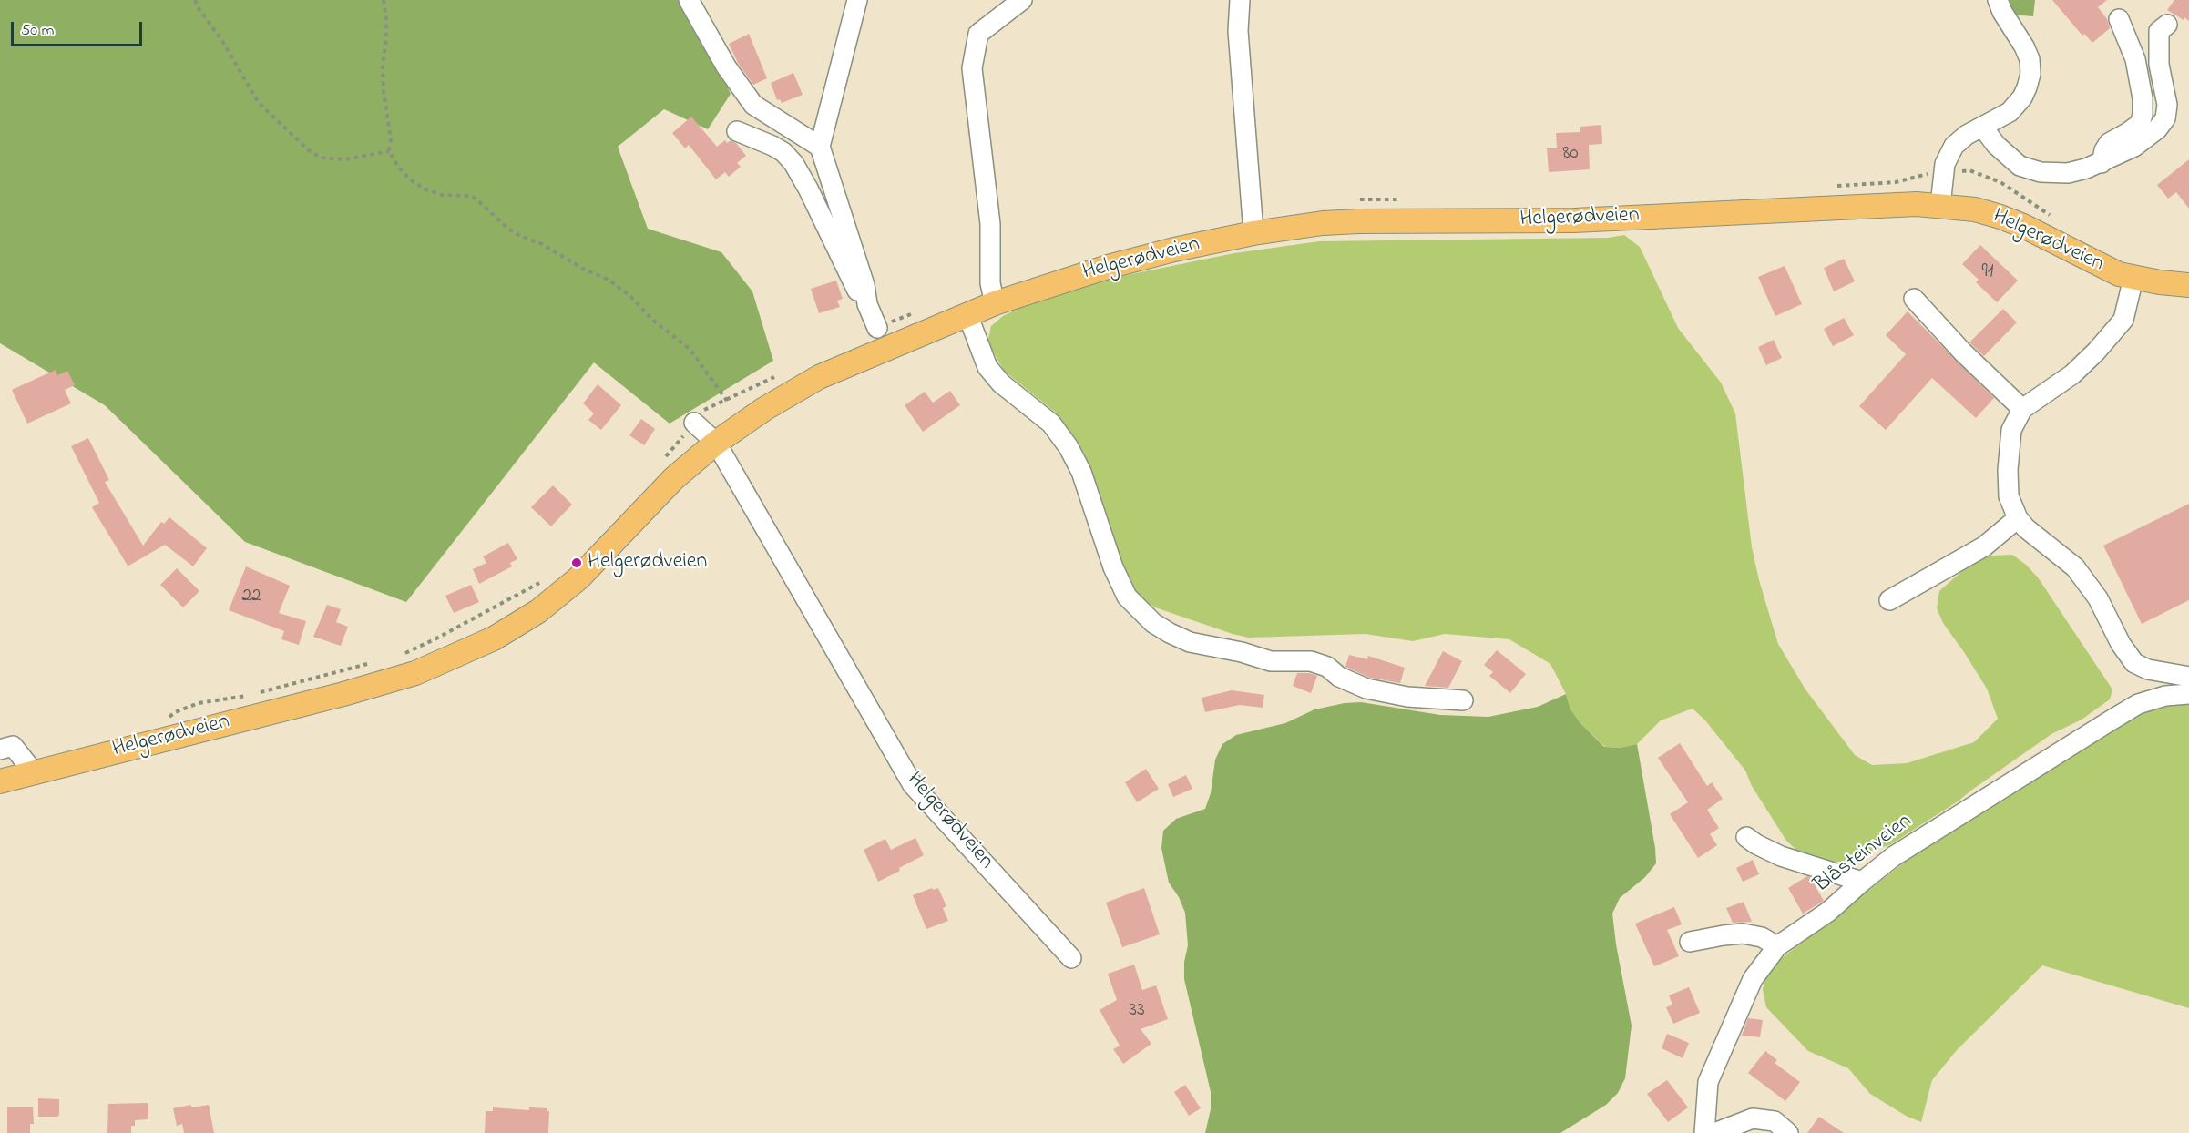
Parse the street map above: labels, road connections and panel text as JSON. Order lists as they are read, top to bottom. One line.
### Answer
{"streets":{"main road":["Helgerødveien"],"street":["Blåsteinveien"]},"places":["Helgerødveien"],"house_numbers":["80","91","22","33"],"scale_bar":"50 m"}
